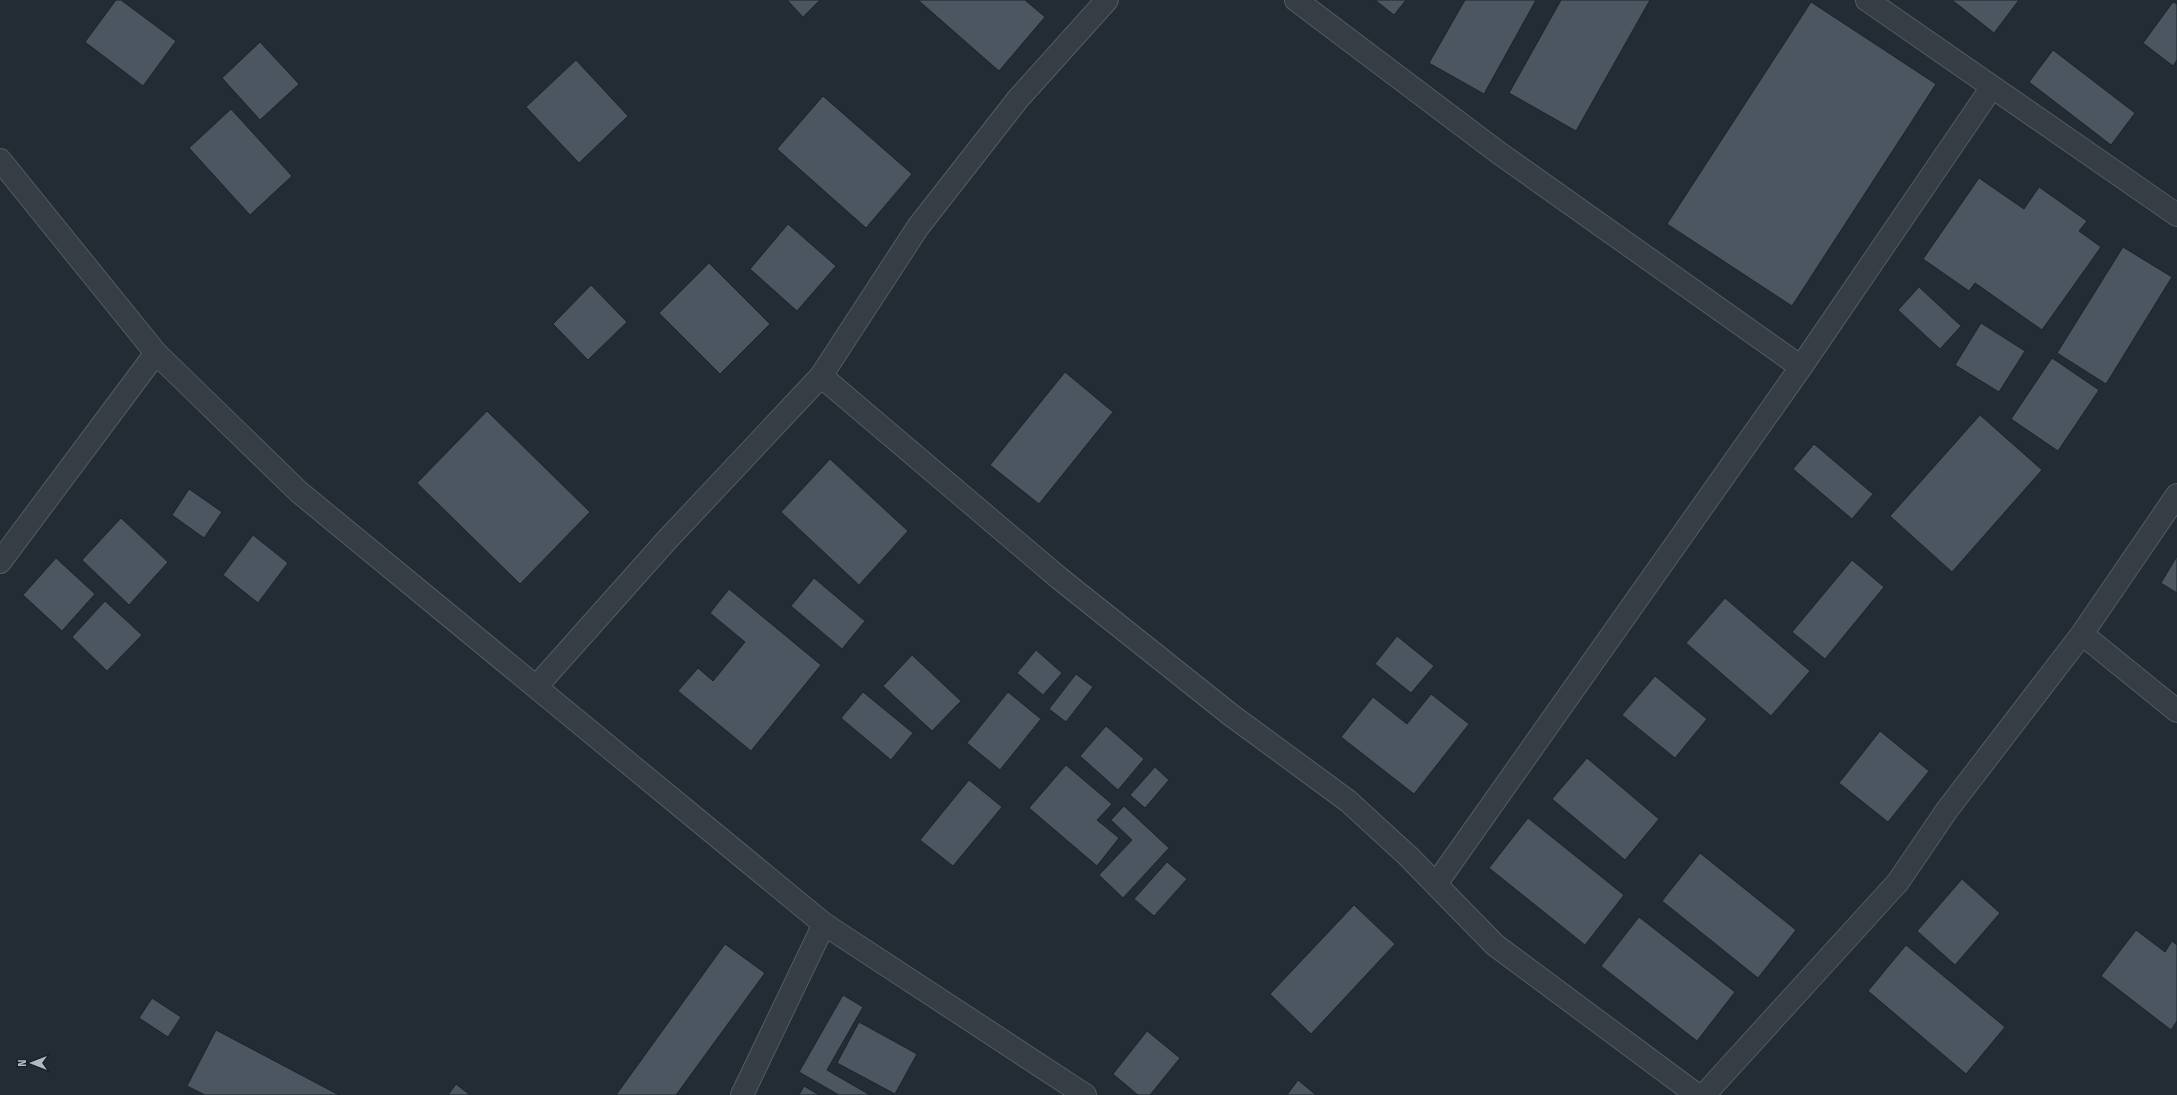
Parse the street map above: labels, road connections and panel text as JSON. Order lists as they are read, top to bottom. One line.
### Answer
{"north":"left"}
